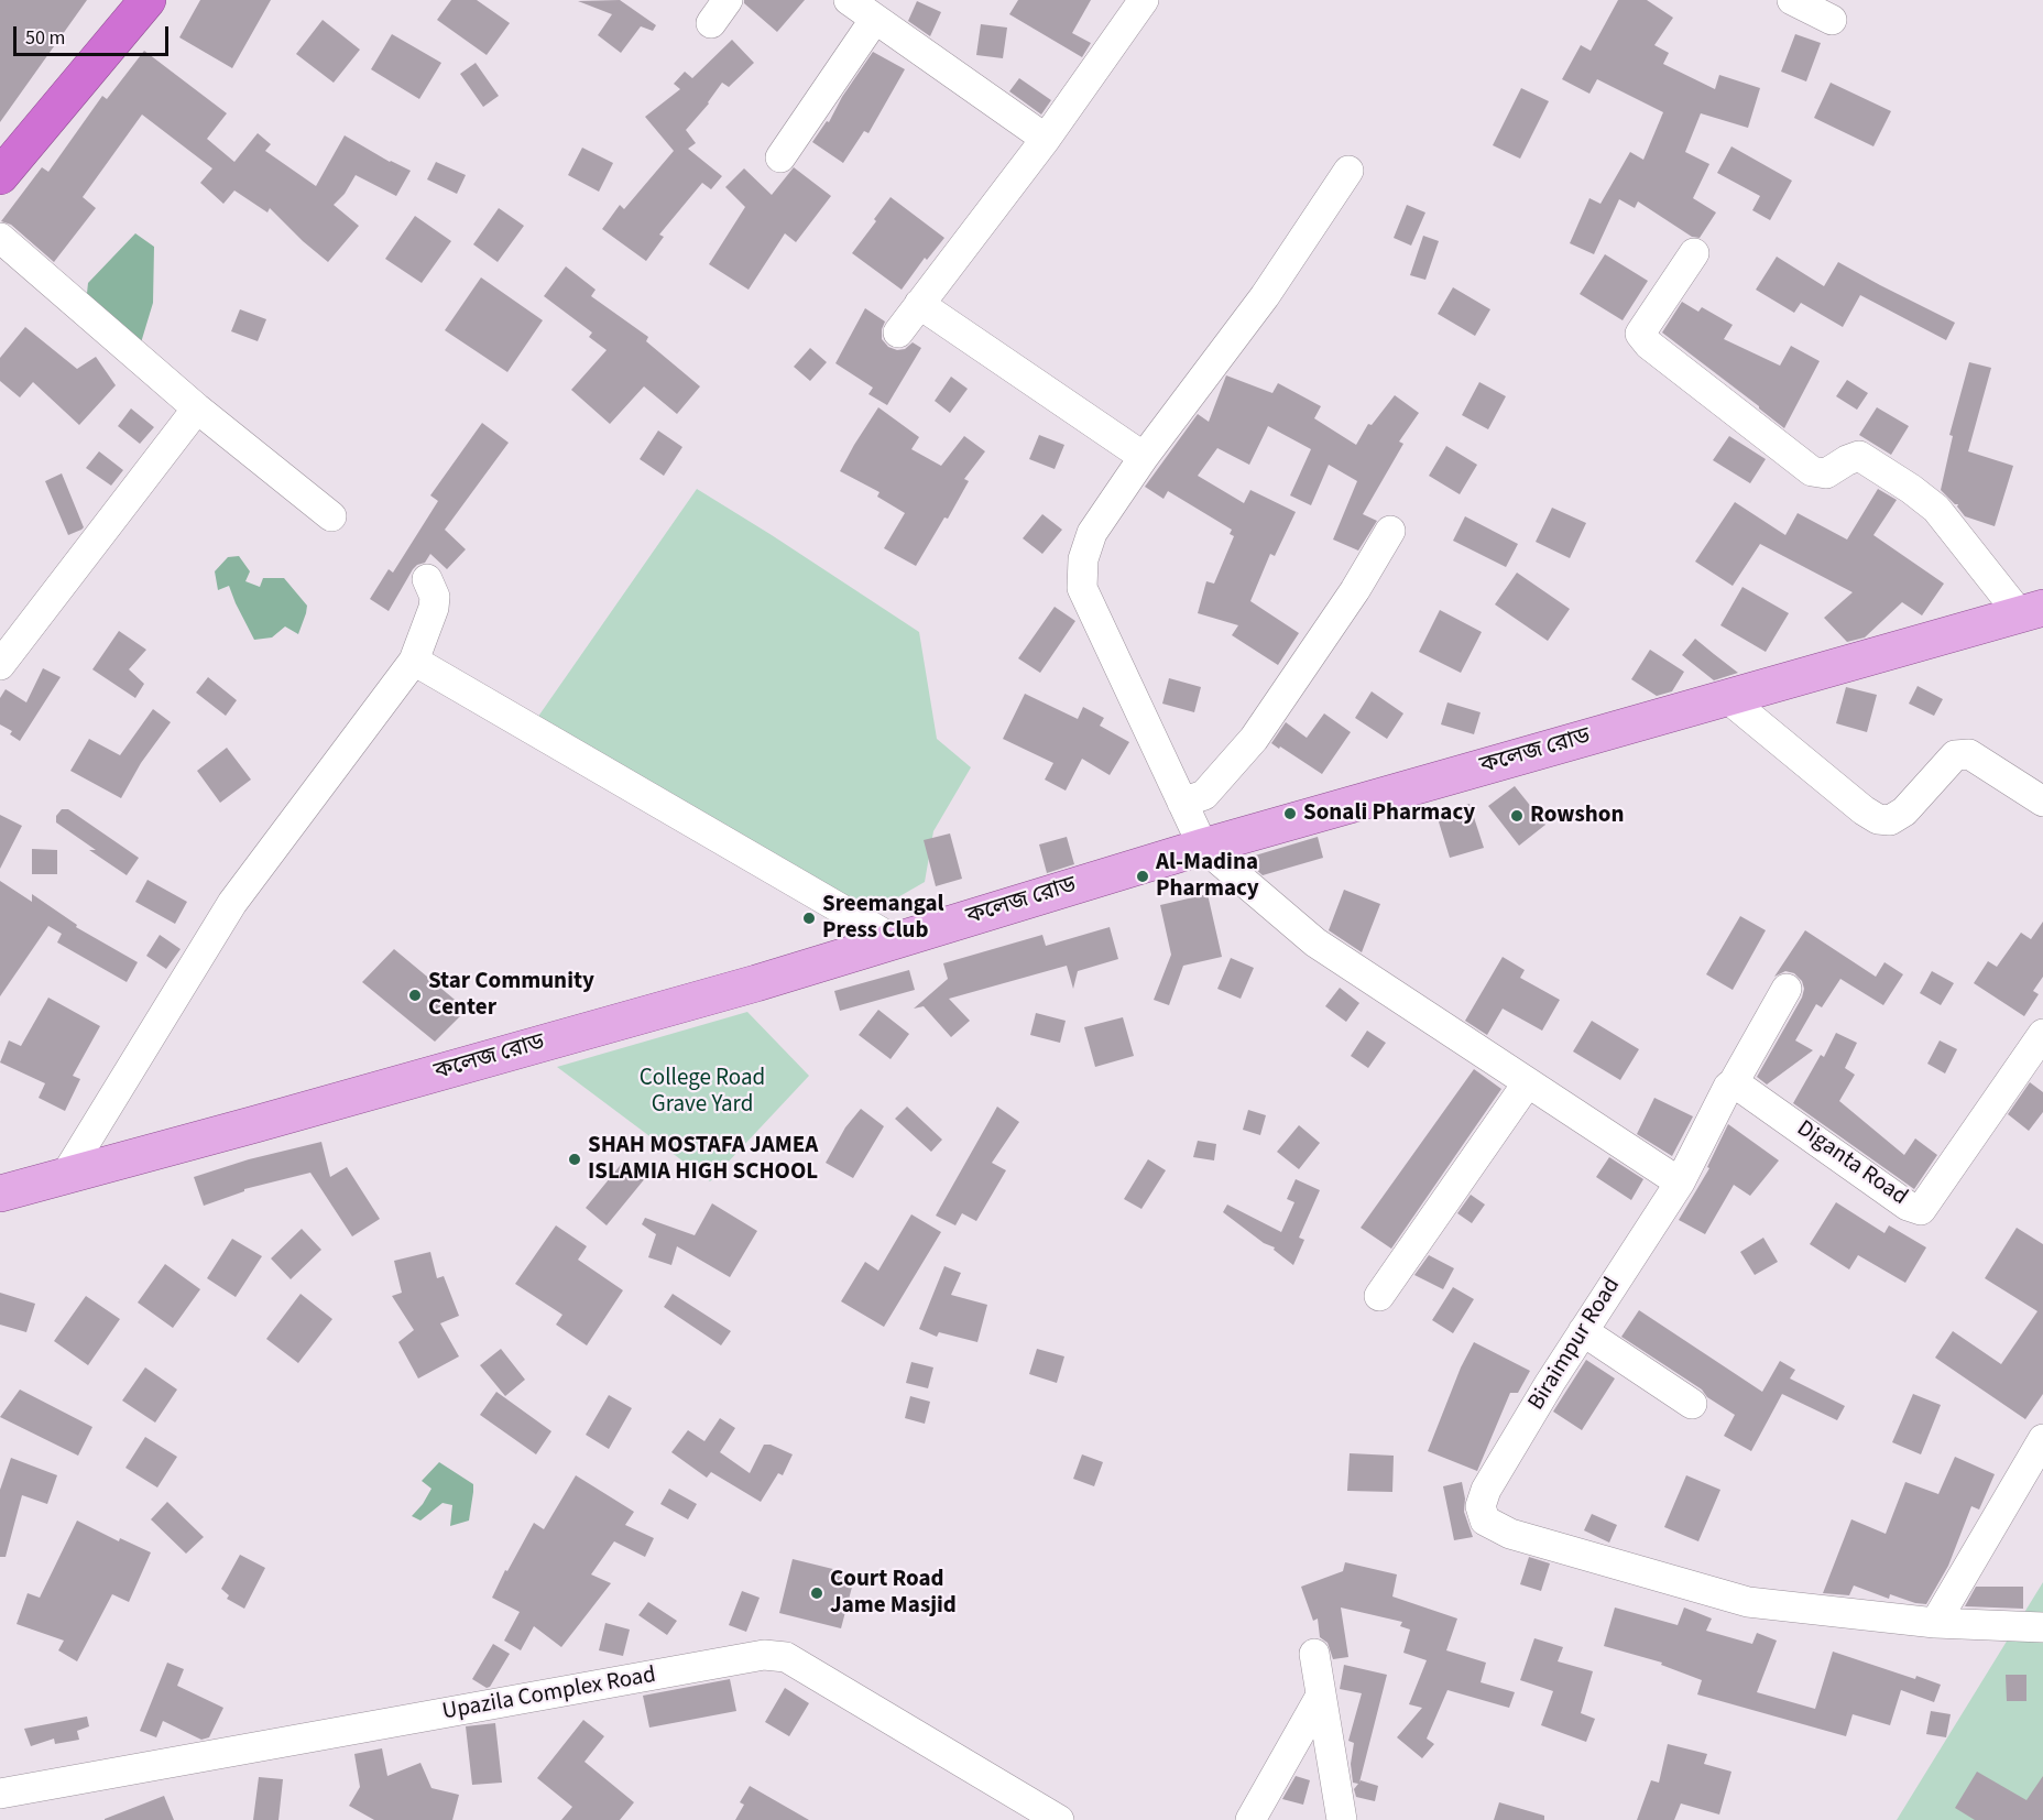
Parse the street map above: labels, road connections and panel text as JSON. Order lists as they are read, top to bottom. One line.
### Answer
{"streets":{"main road":["কলেজ রোড"],"street":["Diganta Road","Biraimpur Road","Upazila Complex Road"]},"parks":["College Road Grave Yard"],"places":["Sonali Pharmacy","Rowshon","Al-Madina Pharmacy","Sreemangal Press Club","Star Community Center","SHAH MOSTAFA JAMEA ISLAMIA HIGH SCHOOL","Court Road Jame Masjid"],"scale_bar":"50 m"}
